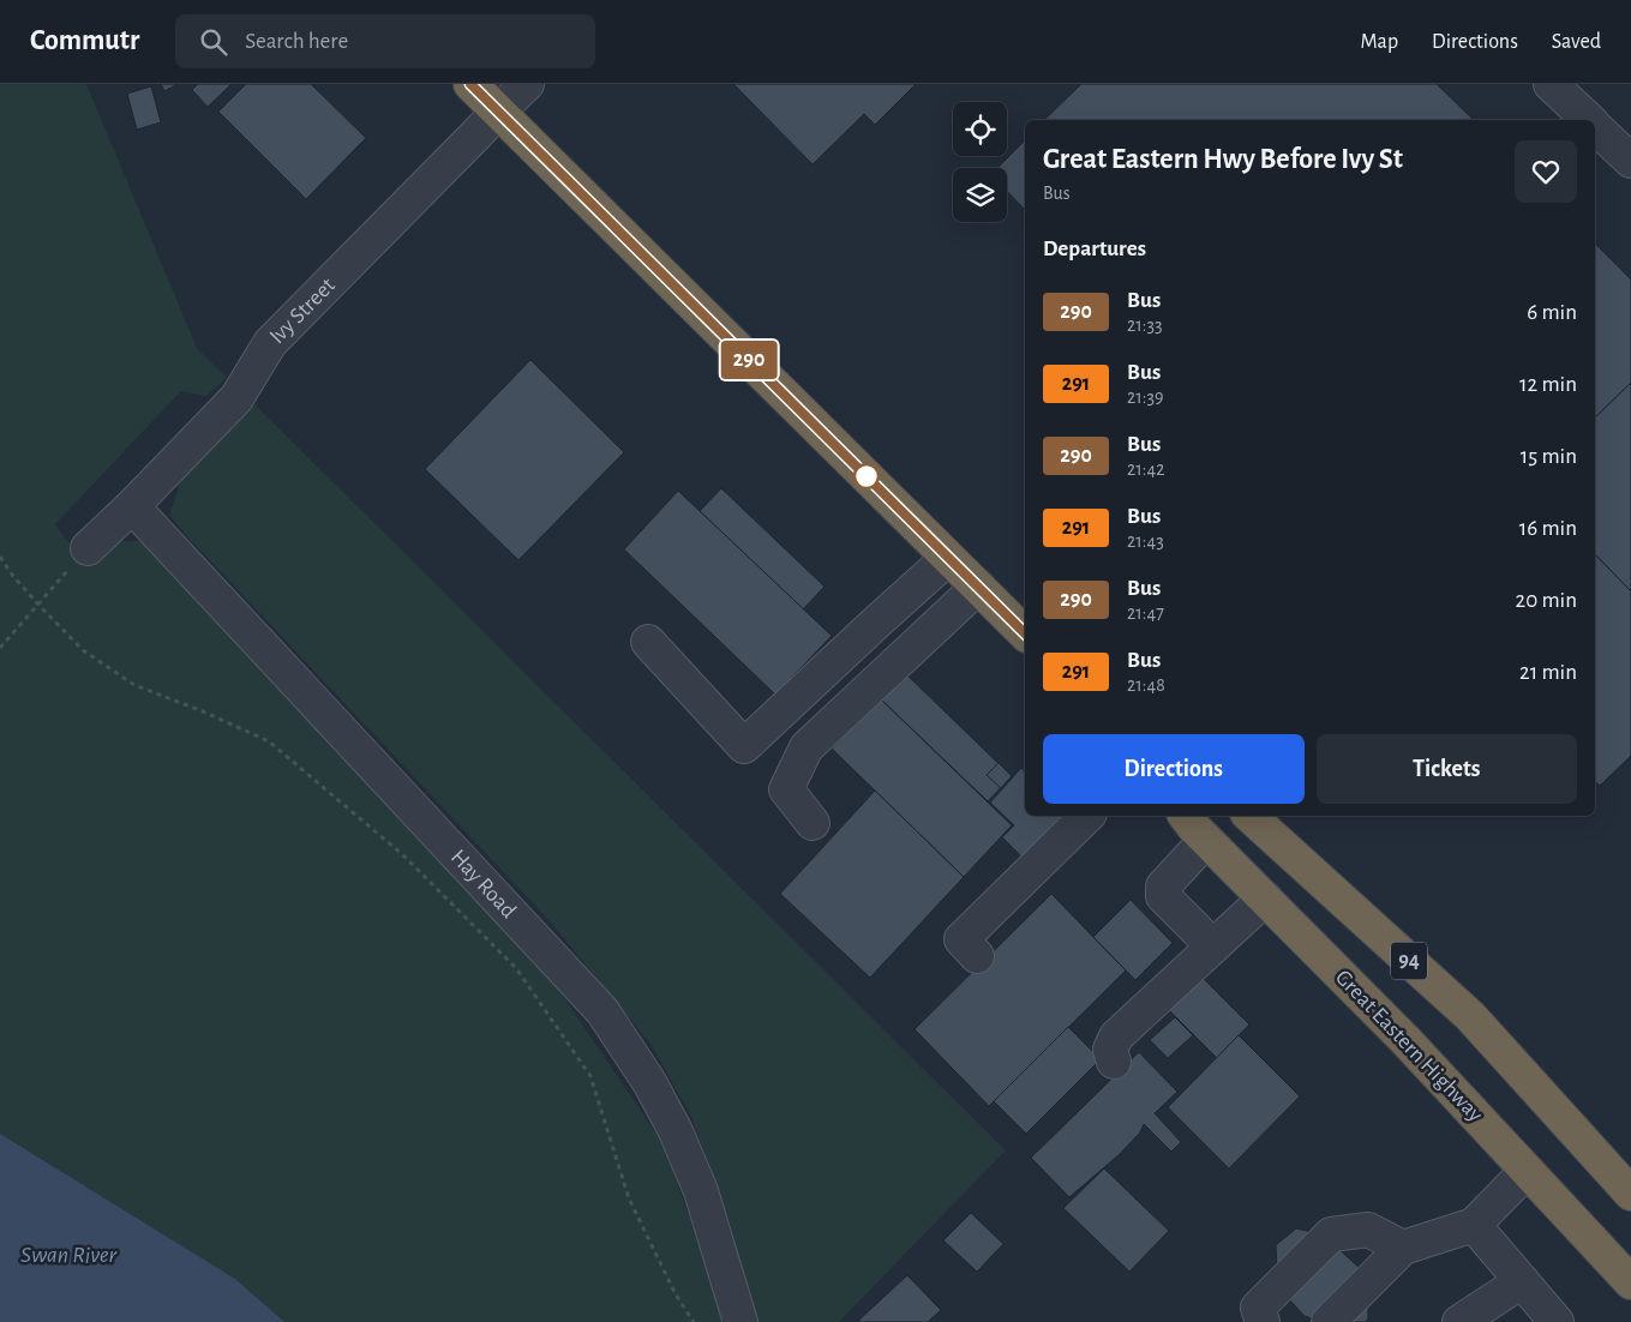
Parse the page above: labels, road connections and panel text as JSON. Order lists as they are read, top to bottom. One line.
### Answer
{"streets":{"highway":["94","Great Eastern Highway"],"street":["Ivy Street","Hay Road"]},"crossings":[["Ivy Street","Hay Road"]],"water":["Swan River"],"lines":["bus line 290"],"page":{"header":"Commutr","search":"Search here","nav":["Map","Directions","Saved"],"on_map":"290","heading":[["Great Eastern Hwy Before Ivy St","Bus"],"Departures"],"list":[{"mark":"290","name":"Bus","note":"21:33","value":"6 min"},{"mark":"291","name":"Bus","note":"21:39","value":"12 min"},{"mark":"290","name":"Bus","note":"21:42","value":"15 min"},{"mark":"291","name":"Bus","note":"21:43","value":"16 min"},{"mark":"290","name":"Bus","note":"21:47","value":"20 min"},{"mark":"291","name":"Bus","note":"21:48","value":"21 min"}],"buttons":["Directions","Tickets"]}}
